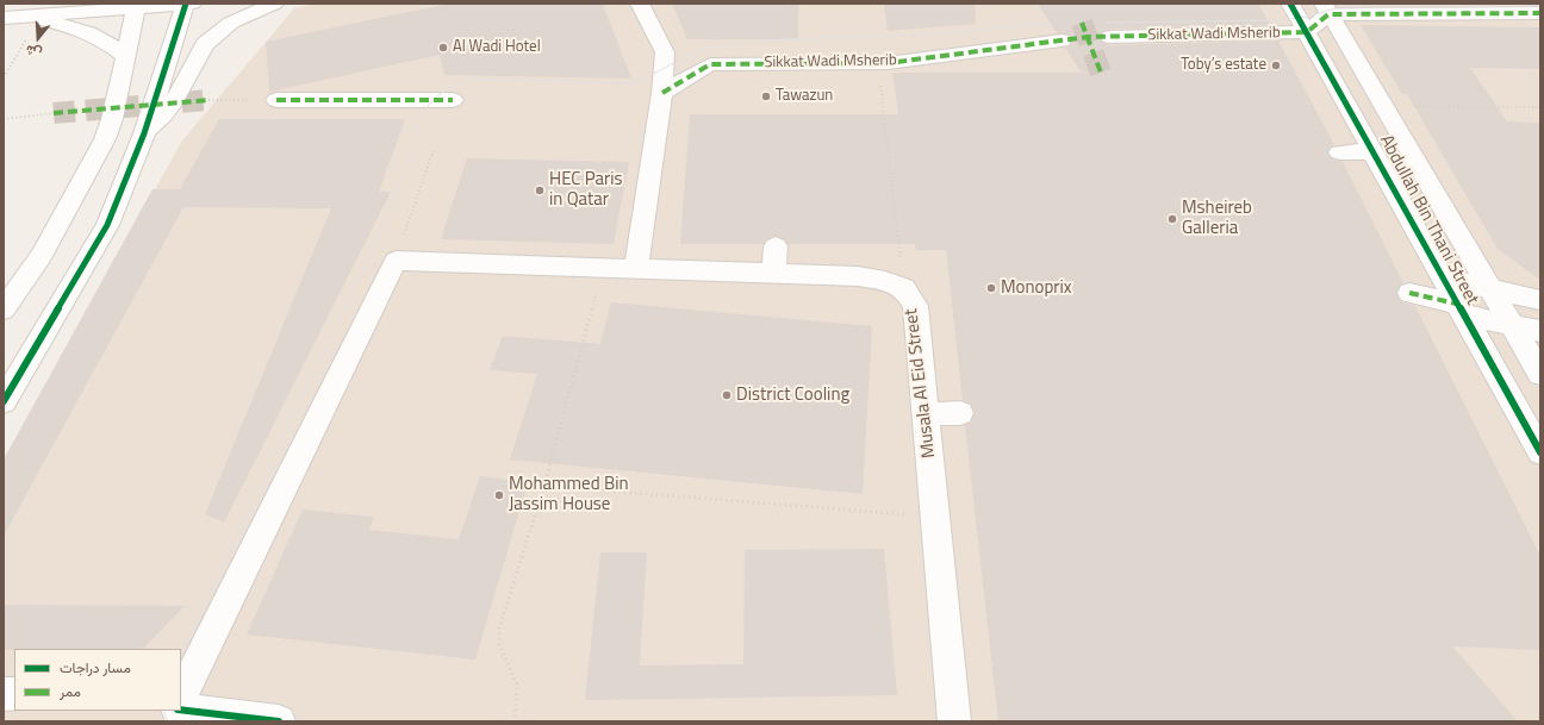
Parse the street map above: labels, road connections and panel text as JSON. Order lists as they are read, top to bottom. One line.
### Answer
{"streets":{"street":["Sikkat Wadi Msherib","Abdullah Bin Thani Street","Musala Al Eid Street"]},"crossings":[["Sikkat Wadi Msherib","Abdullah Bin Thani Street"]],"places":["Al Wadi Hotel","Toby’s estate","Tawazun","HEC Paris in Qatar","Msheireb Galleria","Monoprix","District Cooling","Mohammed Bin Jassim House"],"legend":["مسار دراجات","ممر"],"north":"bottom"}
